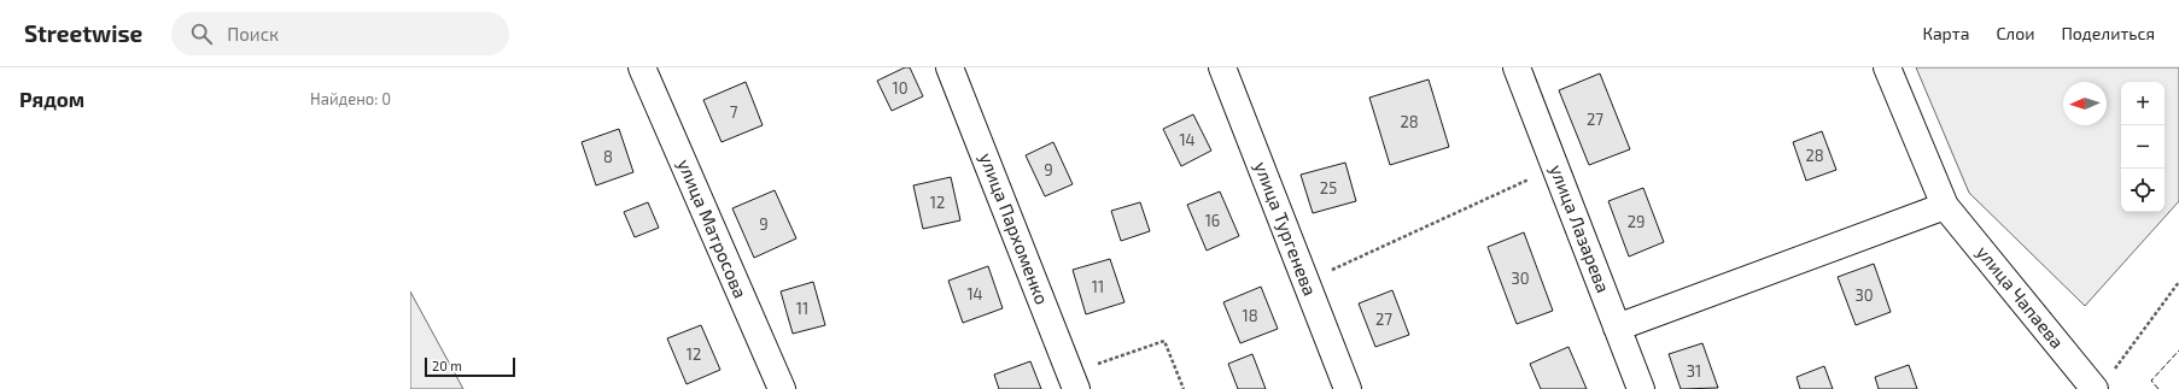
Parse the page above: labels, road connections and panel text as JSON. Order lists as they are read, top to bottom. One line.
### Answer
{"streets":{"street":["улица Матросова","улица Пархоменко","улица Тургенева","улица Лазарева","улица Чапаева"]},"house_numbers":["10","7","27","28","14","28","8","9","25","12","16","29","9","30","11","14","30","11","18","27","12","31"],"scale_bar":"20 m","north":"left","page":{"header":"Streetwise","search":"Поиск","nav":["Карта","Слои","Поделиться"],"heading":["Рядом","Найдено: 0"],"map_buttons":["+","−"],"scale":"20 m"}}
